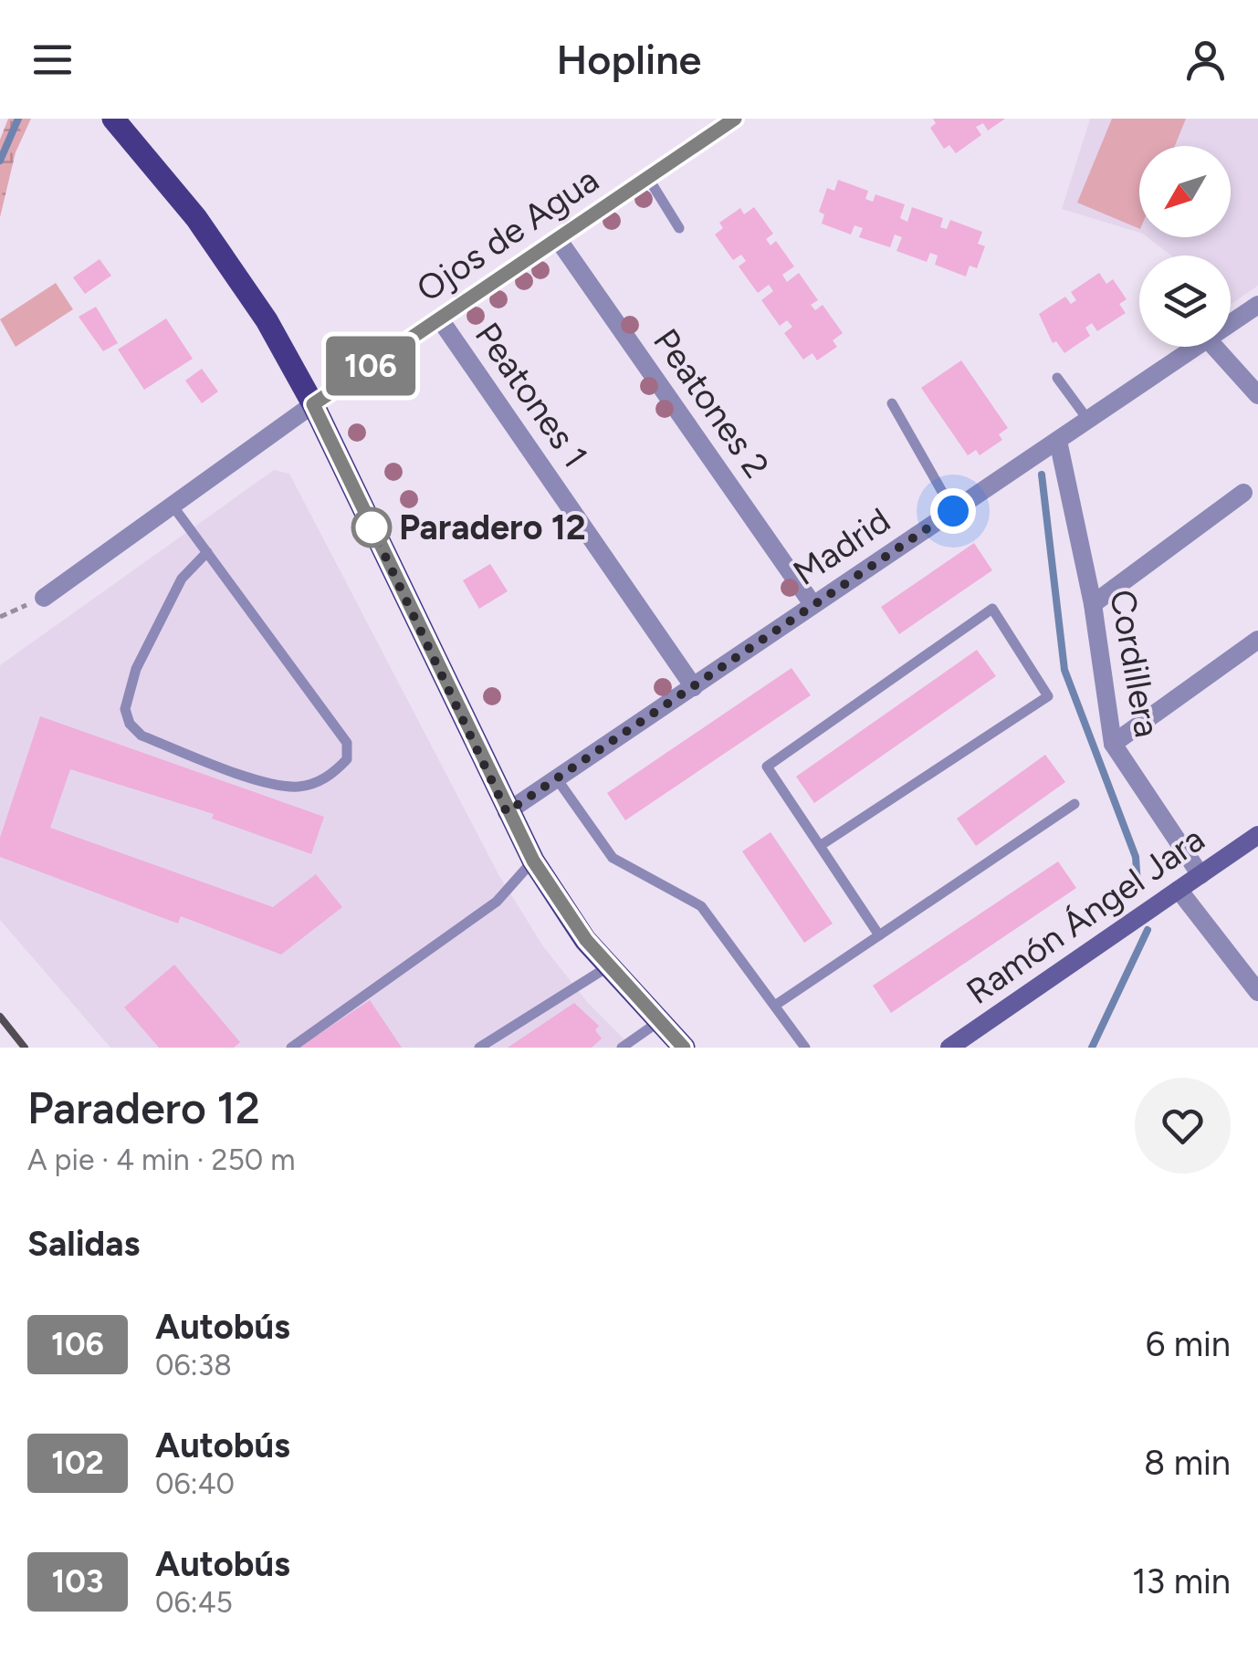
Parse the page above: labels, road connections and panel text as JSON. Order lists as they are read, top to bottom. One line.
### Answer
{"streets":{"main road":["Ramón Ángel Jara"],"street":["Ojos de Agua","Peatones 1","Peatones 2","Madrid","Cordillera"]},"crossings":[["Ojos de Agua","Peatones 1"],["Ojos de Agua","Peatones 2"],["Peatones 1","Madrid"],["Peatones 2","Madrid"],["Madrid","Cordillera"],["Cordillera","Ramón Ángel Jara"]],"places":["Paradero 12"],"lines":["bus line 106"],"north":"bottom left","page":{"header":"Hopline","on_map":"106","heading":[["Paradero 12","A pie · 4 min · 250 m"],"Salidas"],"list":[{"mark":"106","name":"Autobús","note":"06:38","value":"6 min"},{"mark":"102","name":"Autobús","note":"06:40","value":"8 min"},{"mark":"103","name":"Autobús","note":"06:45","value":"13 min"}]}}
